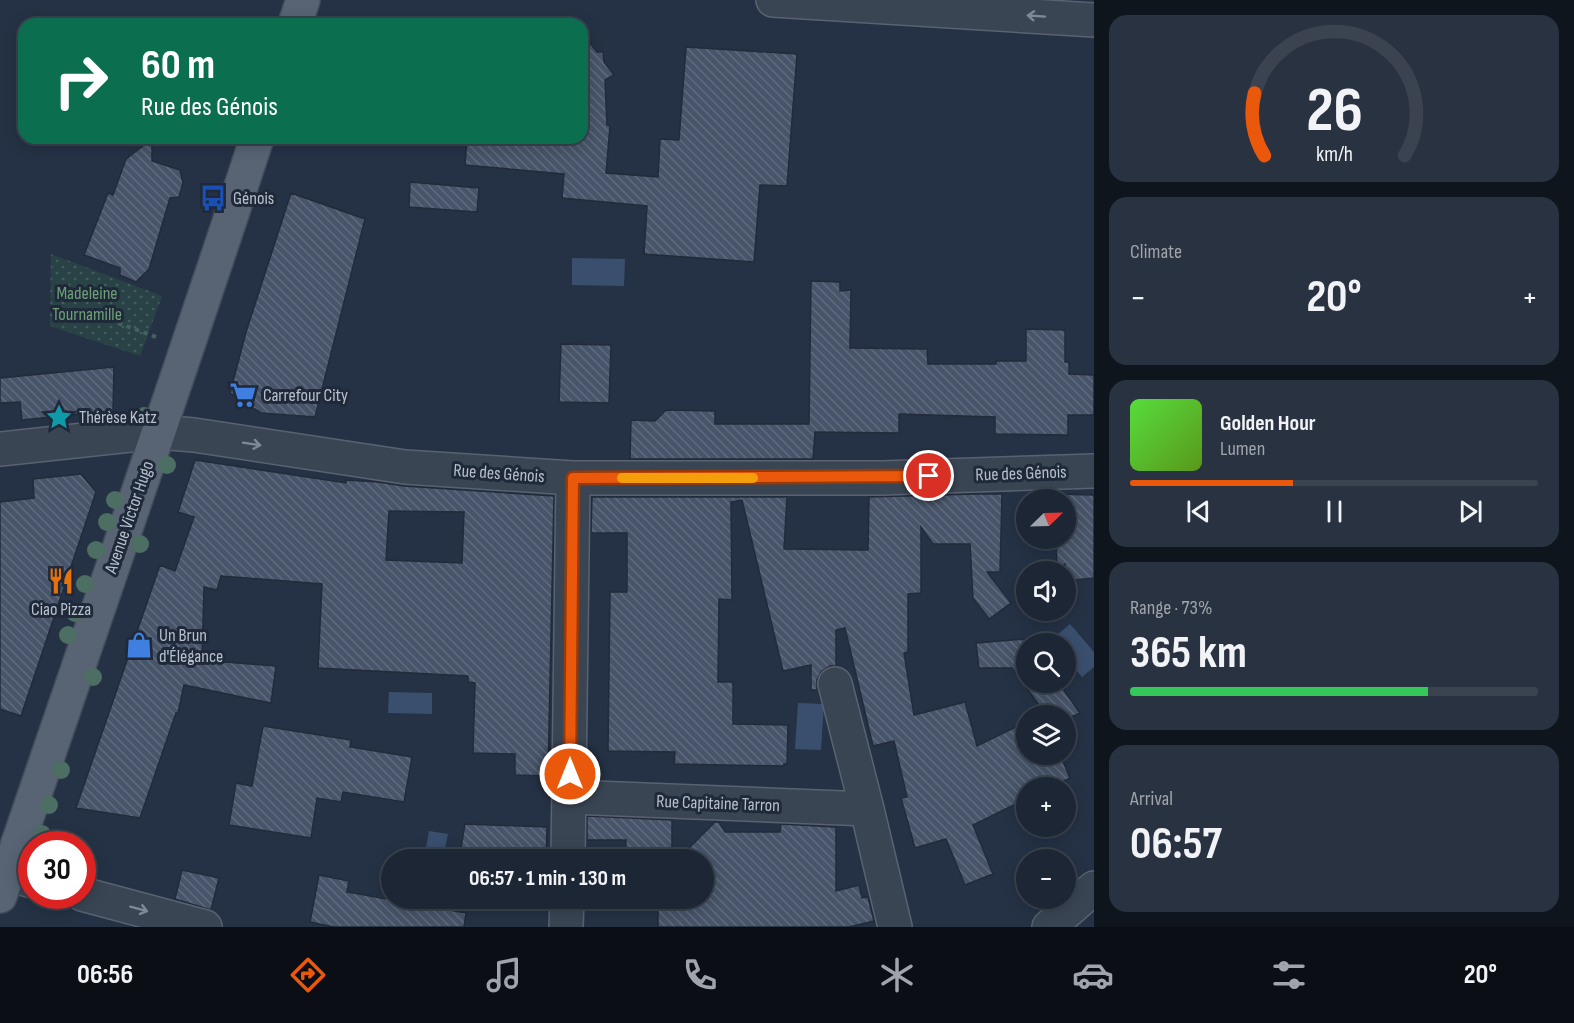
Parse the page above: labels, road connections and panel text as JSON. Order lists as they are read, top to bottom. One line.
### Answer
{"streets":{"main road":["Avenue Victor Hugo"],"street":["Rue des Génois","Rue Capitaine Tarron"]},"crossings":[["Rue des Génois","Avenue Victor Hugo"]],"one_way":["Rue des Génois"],"parks":["Madeleine Tournamille"],"places":{"bus stop":["Génois"],"supermarket":["Carrefour City"],"place":["Thérèse Katz"],"restaurant":["Ciao Pizza"],"shop":["Un Brun d'Élégance"]},"north":"top right","page":{"turn":["60 m","Rue des Génois"],"tile":["Climate",["Range · 73%","365 km"],["Arrival","06:57"]],"heat":["−","20°","+"],"song":["Golden Hour","Lumen"],"map_buttons":["+","−"],"limit":"30","trip":"06:57 · 1 min · 130 m","tabs":["06:56","20°"],"gauge":["26","km/h"]}}
